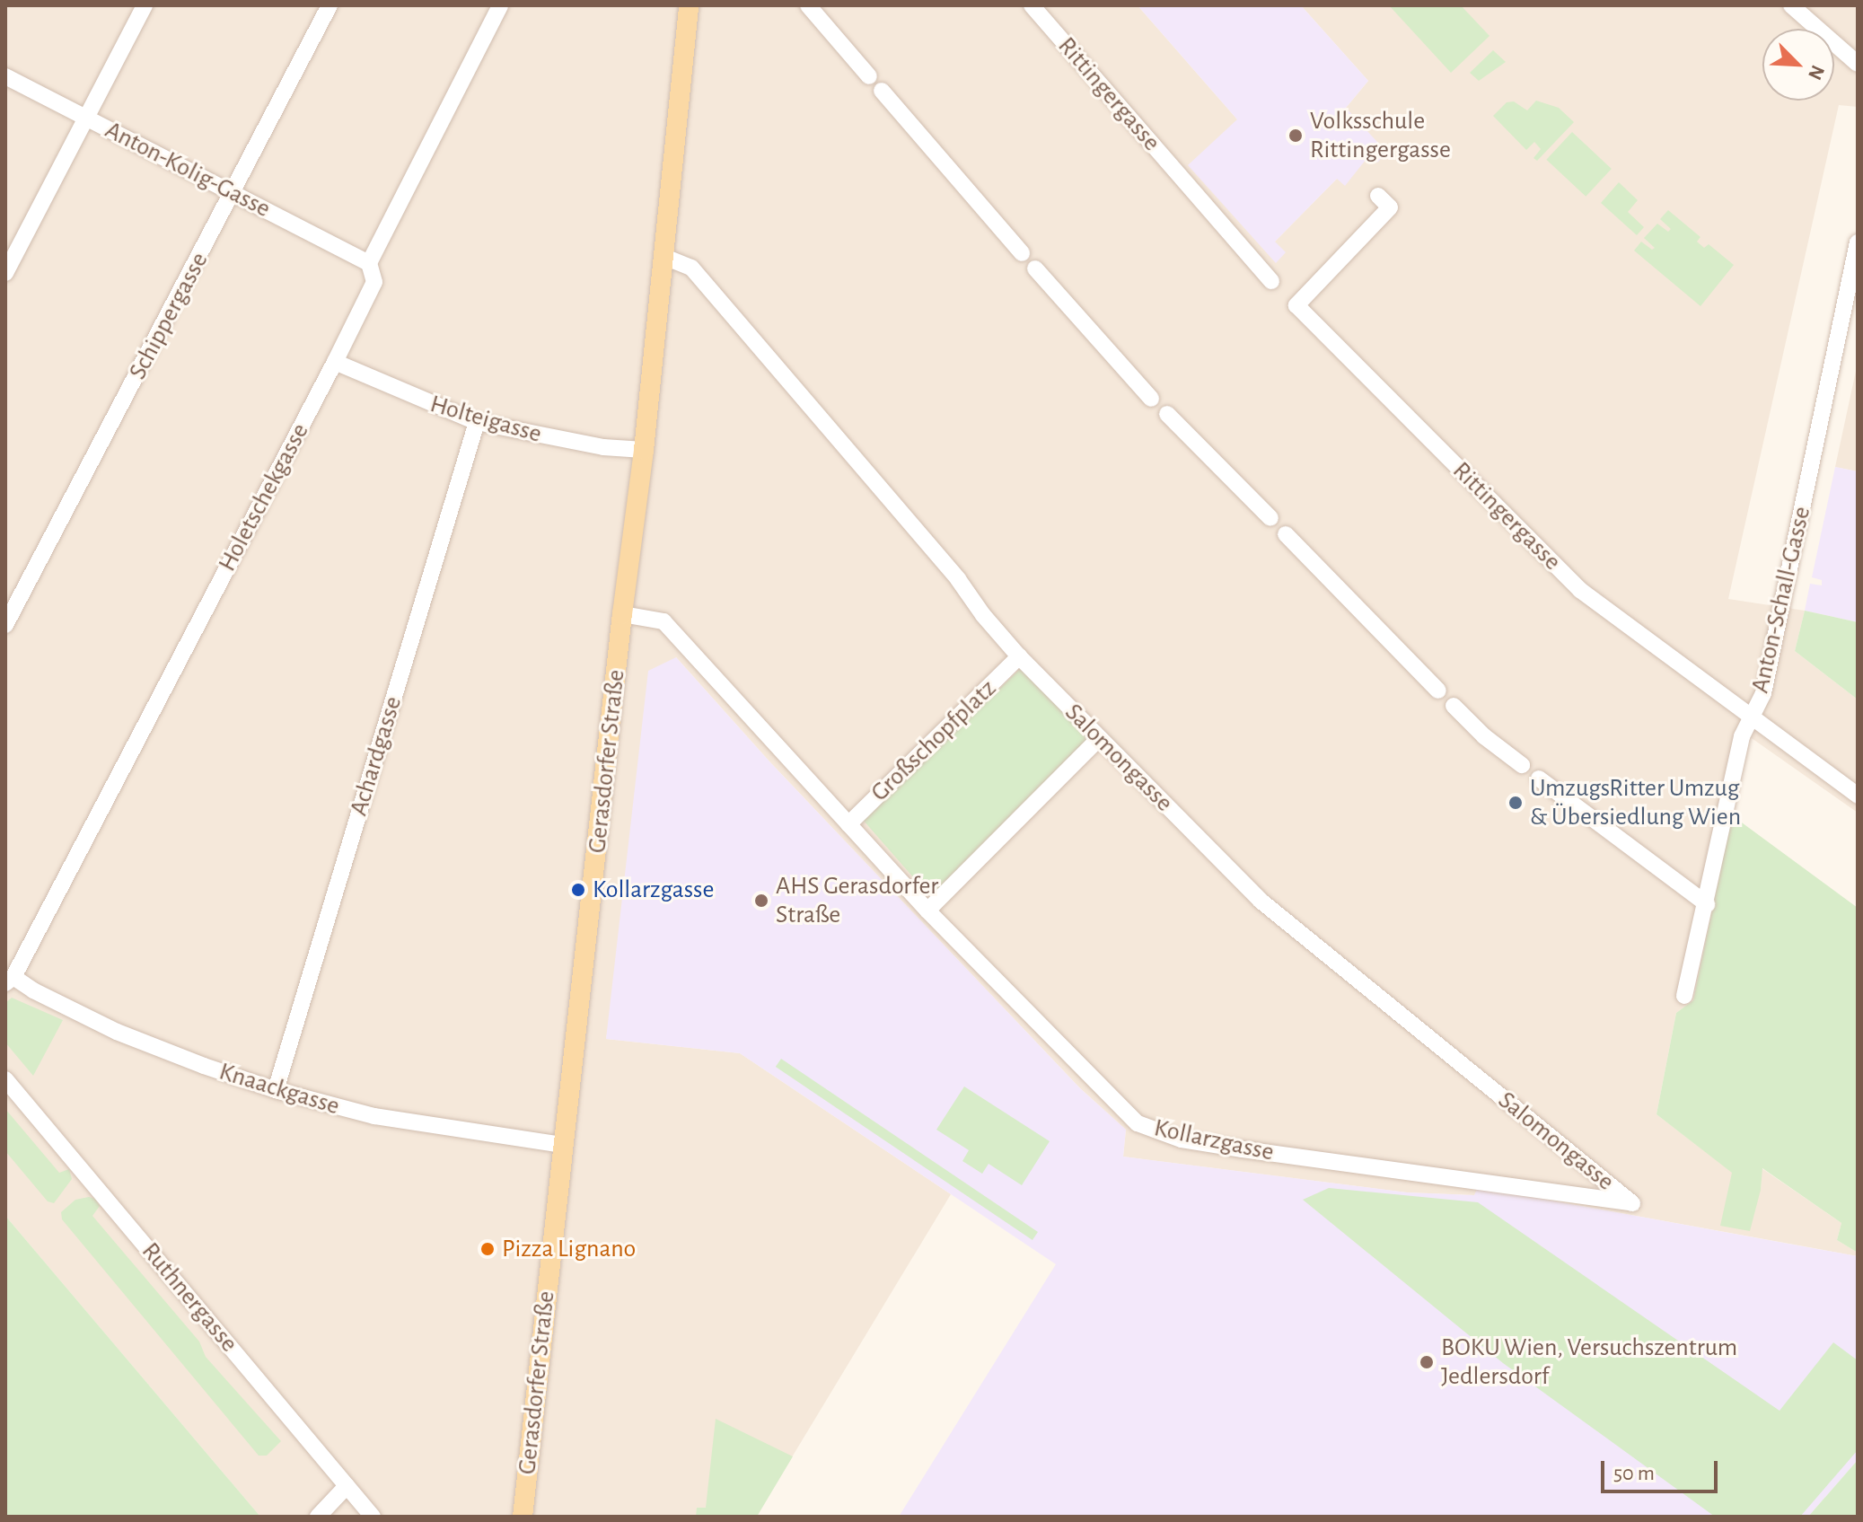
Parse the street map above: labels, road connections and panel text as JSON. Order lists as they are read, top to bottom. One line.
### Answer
{"streets":{"main road":["Gerasdorfer Straße"],"street":["Rittingergasse","Anton-Kolig-Gasse","Schippergasse","Holteigasse","Holetschekgasse","Anton-Schall-Gasse","Großschopfplatz","Achardgasse","Salomongasse","Knaackgasse","Kollarzgasse","Ruthnergasse"]},"crossings":[["Rittingergasse","Anton-Schall-Gasse"],["Anton-Kolig-Gasse","Schippergasse"],["Anton-Kolig-Gasse","Holetschekgasse"],["Holteigasse","Holetschekgasse"],["Holteigasse","Achardgasse"],["Holteigasse","Gerasdorfer Straße"],["Holetschekgasse","Knaackgasse"],["Großschopfplatz","Salomongasse"],["Großschopfplatz","Kollarzgasse"],["Achardgasse","Knaackgasse"],["Salomongasse","Gerasdorfer Straße"],["Salomongasse","Kollarzgasse"],["Gerasdorfer Straße","Knaackgasse"],["Gerasdorfer Straße","Kollarzgasse"]],"places":["Volksschule Rittingergasse","UmzugsRitter Umzug & Übersiedlung Wien","Kollarzgasse","AHS Gerasdorfer Straße","Pizza Lignano","BOKU Wien, Versuchszentrum Jedlersdorf"],"scale_bar":"50 m","north":"bottom right"}
